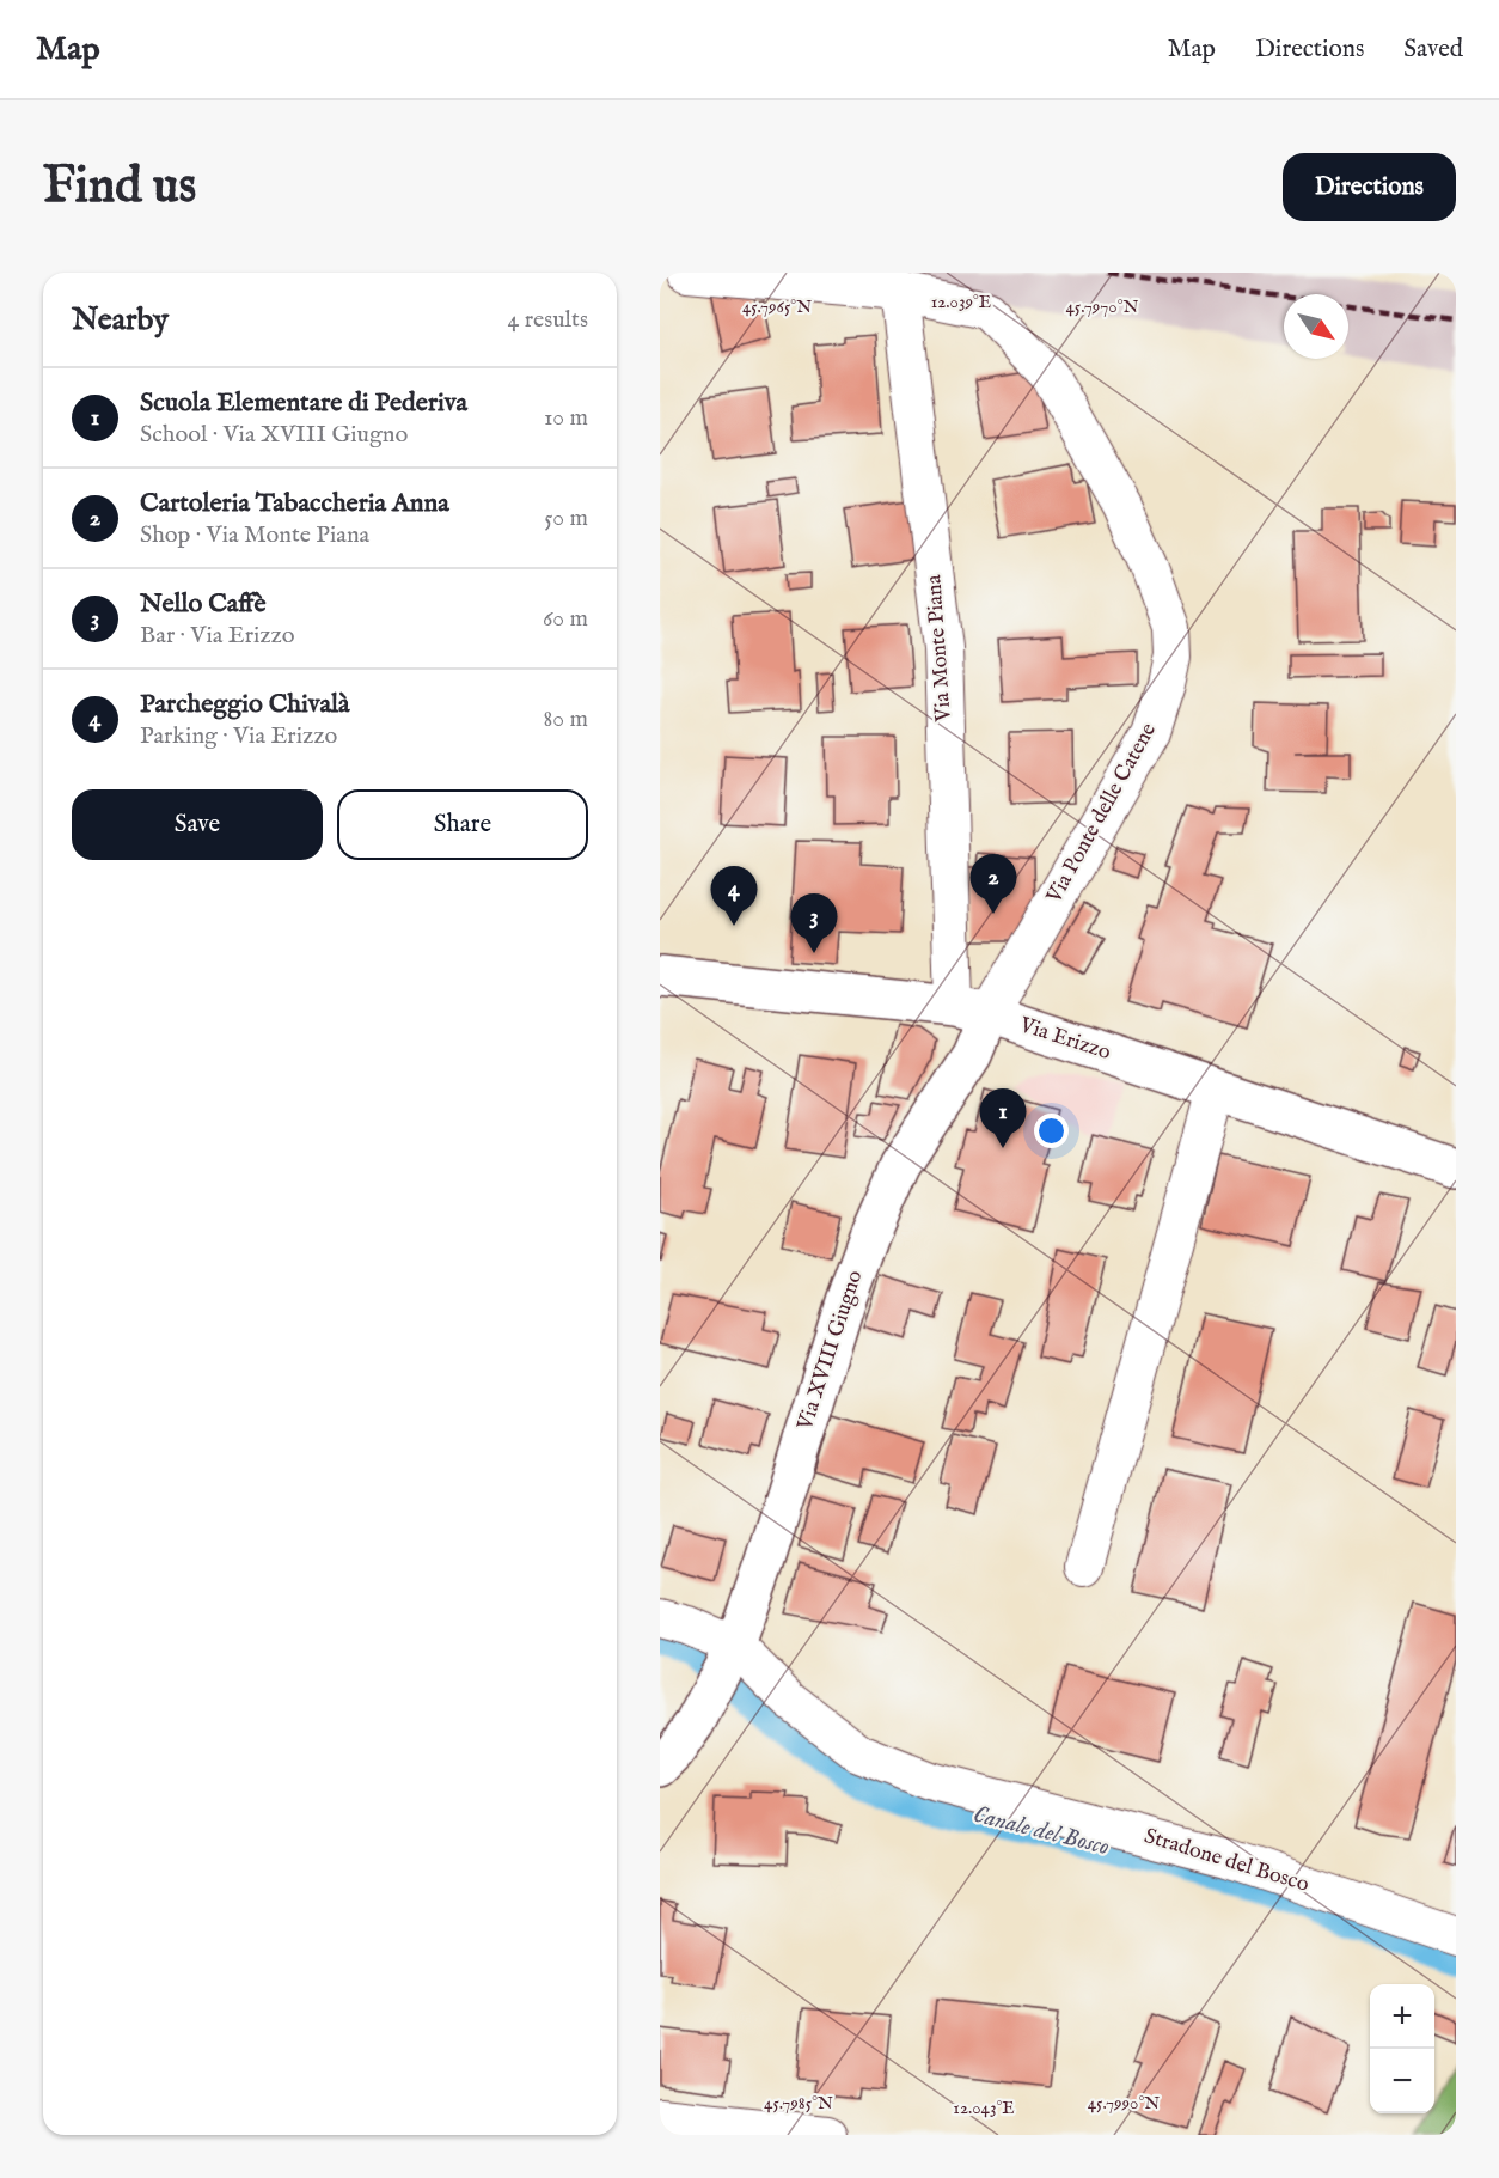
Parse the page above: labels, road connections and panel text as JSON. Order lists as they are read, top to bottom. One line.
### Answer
{"streets":{"main road":["Via Erizzo","Via XVIII Giugno"],"street":["Via Monte Piana","Via Ponte delle Catene","Stradone del Bosco"]},"crossings":[["Via Monte Piana","Via Ponte delle Catene"],["Via Monte Piana","Via Erizzo"],["Via Monte Piana","Via XVIII Giugno"],["Via Ponte delle Catene","Via Erizzo"],["Via Ponte delle Catene","Via XVIII Giugno"],["Via Erizzo","Via XVIII Giugno"],["Via XVIII Giugno","Stradone del Bosco"]],"water":["Canale del Bosco"],"north":"bottom right","page":{"header":"Map","nav":["Map","Directions","Saved"],"buttons":["Directions",["Save","Share"]],"title":"Find us","heading":["Nearby","4 results"],"list":[{"mark":"1","name":"Scuola Elementare di Pederiva","note":"School · Via XVIII Giugno","value":"10 m"},{"mark":"2","name":"Cartoleria Tabaccheria Anna","note":"Shop · Via Monte Piana","value":"50 m"},{"mark":"3","name":"Nello Caffè","note":"Bar · Via Erizzo","value":"60 m"},{"mark":"4","name":"Parcheggio Chivalà","note":"Parking · Via Erizzo","value":"80 m"}],"pins":["2","4","3","1"],"map_buttons":["+","−"]},"coordinates":["12.039°E","45.7965°N","45.7970°N","45.7985°N","45.7990°N","12.043°E"]}
